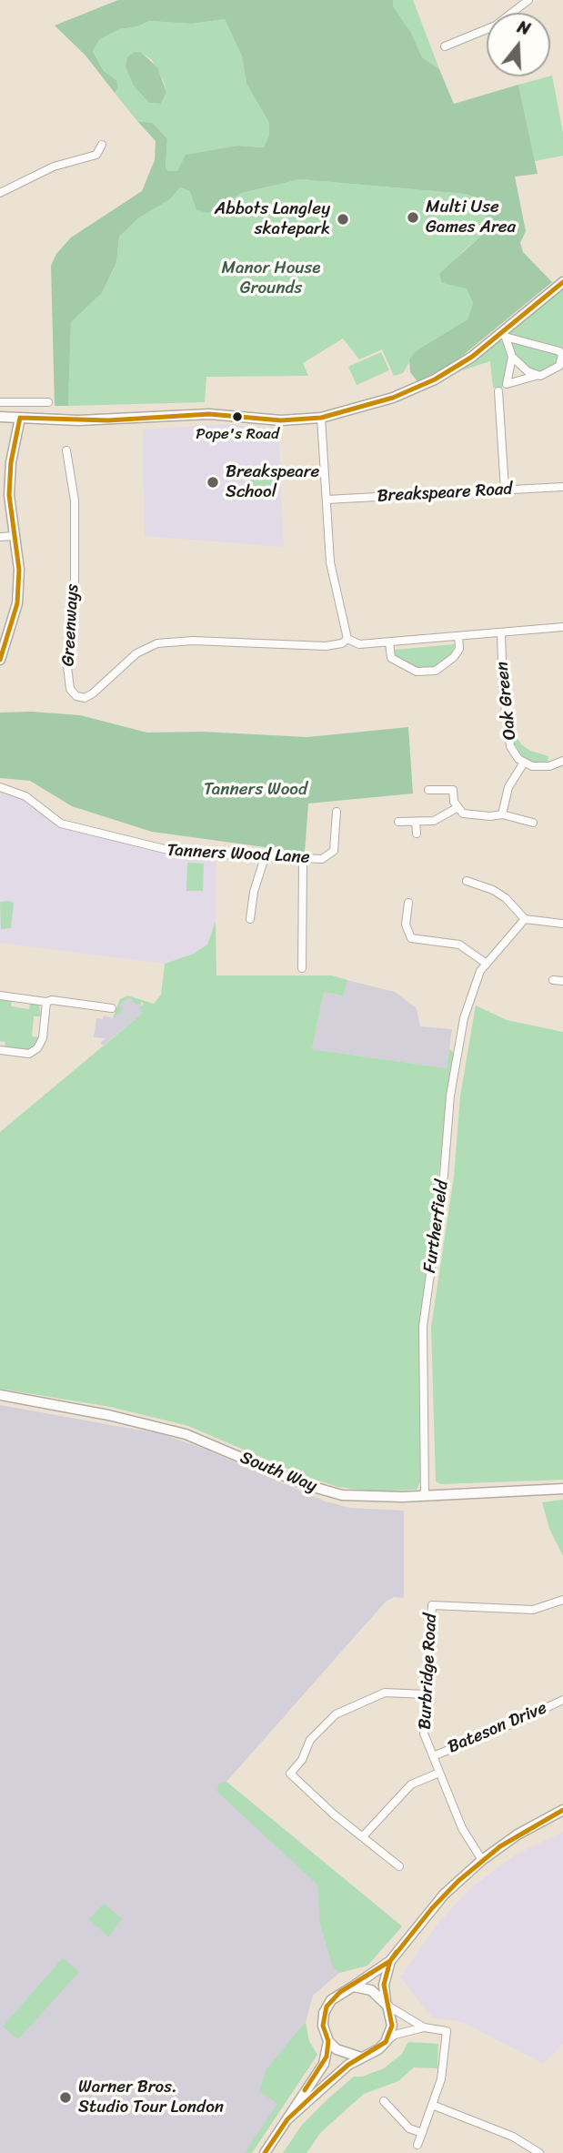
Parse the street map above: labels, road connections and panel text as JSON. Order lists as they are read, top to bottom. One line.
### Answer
{"streets":{"street":["Breakspeare Road","Greenways","Oak Green","Tanners Wood Lane","Furtherfield","South Way","Burbridge Road","Bateson Drive"]},"crossings":[["Furtherfield","South Way"],["Burbridge Road","Bateson Drive"]],"parks":["Manor House Grounds","Tanners Wood"],"places":["Multi Use Games Area","Abbots Langley skatepark","Pope's Road","Breakspeare School","Warner Bros. Studio Tour London"],"north":"top"}
